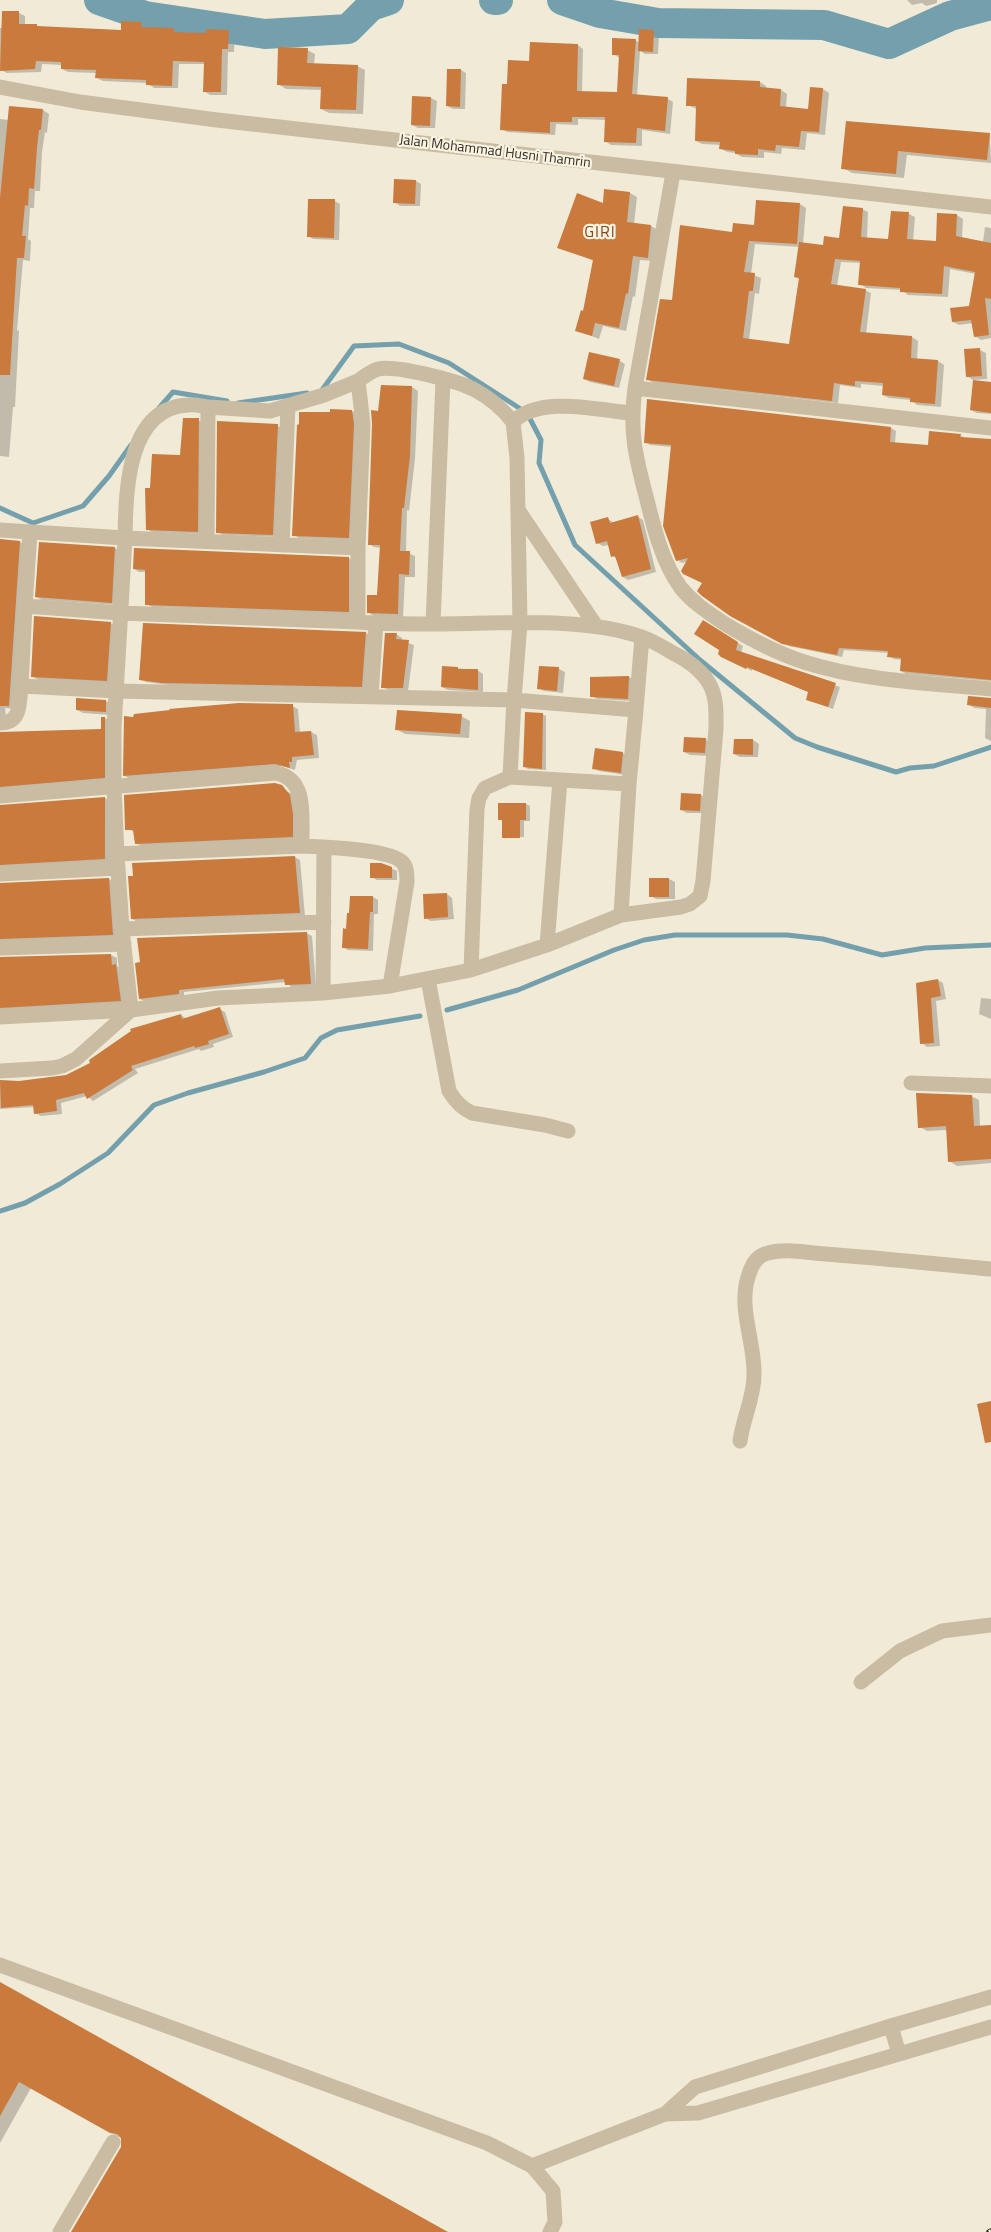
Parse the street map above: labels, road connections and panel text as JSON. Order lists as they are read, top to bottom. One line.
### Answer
{"streets":{"street":["Jalan Mohammad Husni Thamrin"]},"districts":["GIRI"]}
